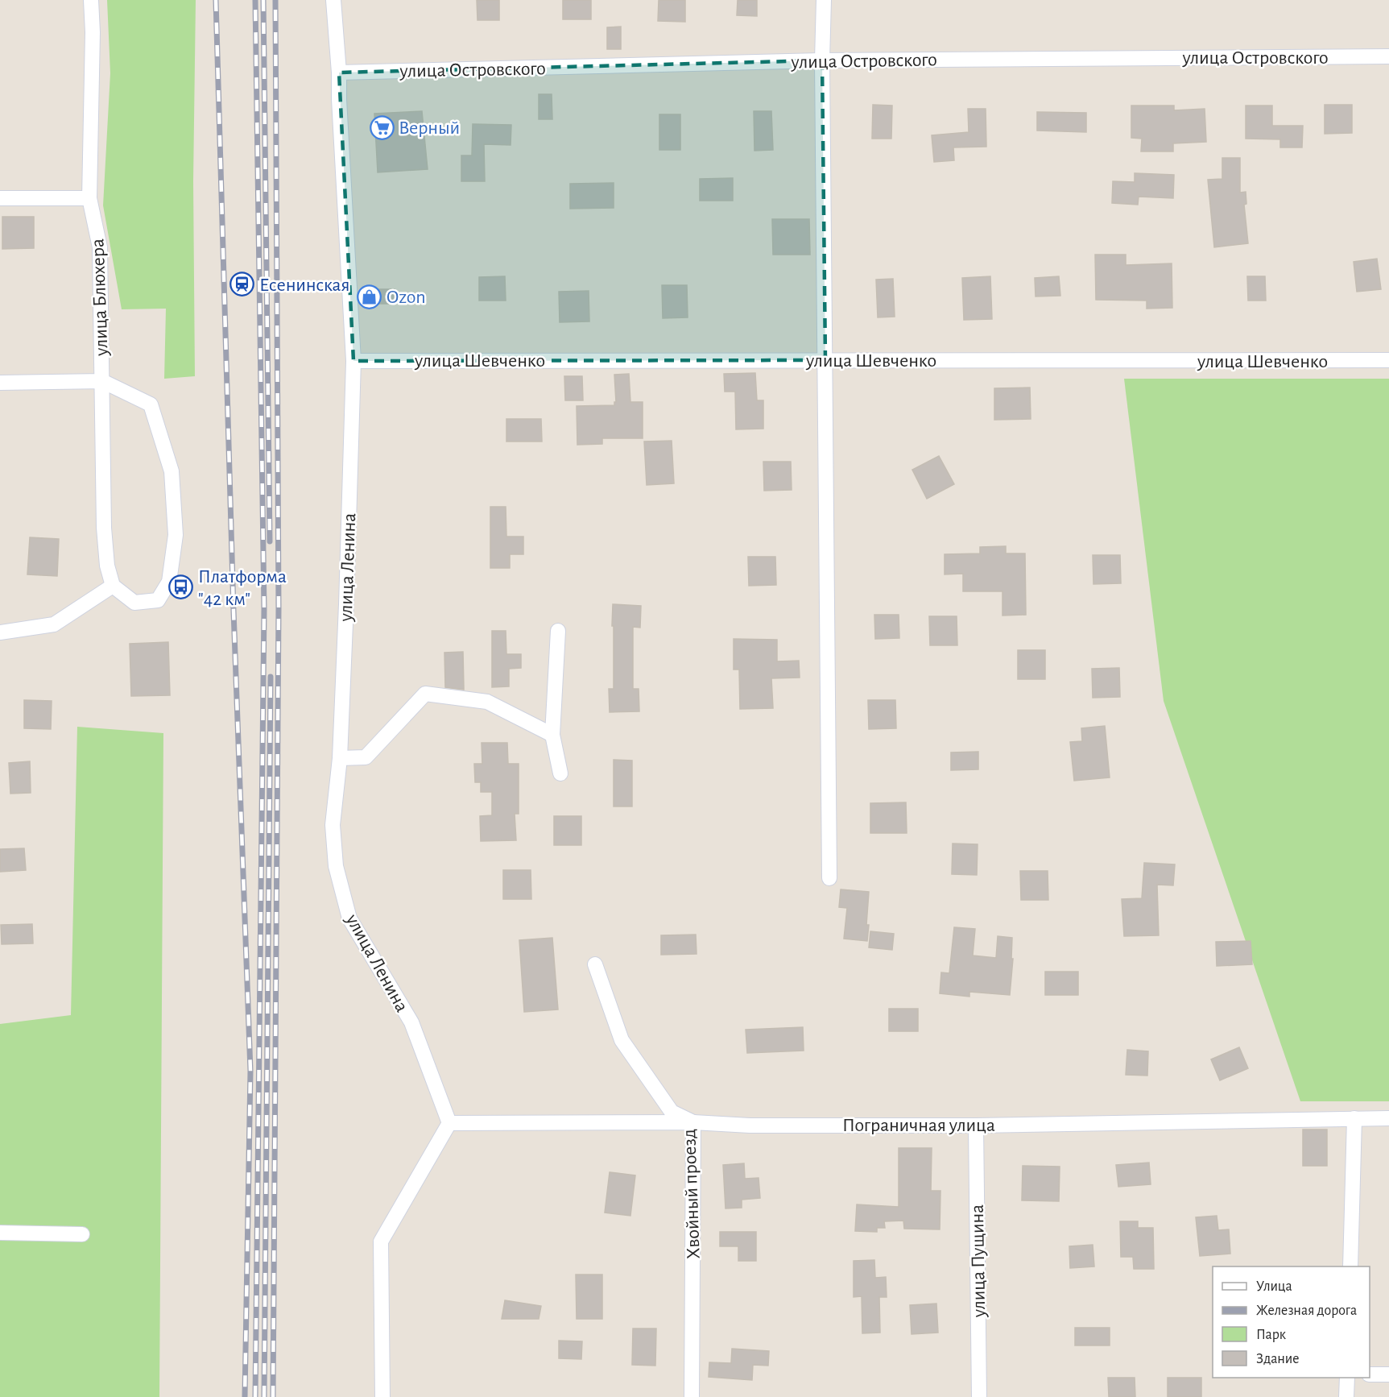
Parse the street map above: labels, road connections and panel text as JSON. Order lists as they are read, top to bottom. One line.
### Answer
{"streets":{"street":["улица Островского","улица Блюхера","улица Шевченко","улица Ленина","Пограничная улица","Хвойный проезд","улица Пущина"]},"crossings":[["улица Островского","улица Ленина"],["улица Шевченко","улица Ленина"],["улица Ленина","Пограничная улица"],["Пограничная улица","Хвойный проезд"],["Пограничная улица","улица Пущина"]],"places":{"supermarket":["Верный"],"station":["Есенинская"],"shop":["Ozon"],"bus stop":["Платформа \"42 км\""]},"legend":["Улица","Железная дорога","Парк","Здание"]}
